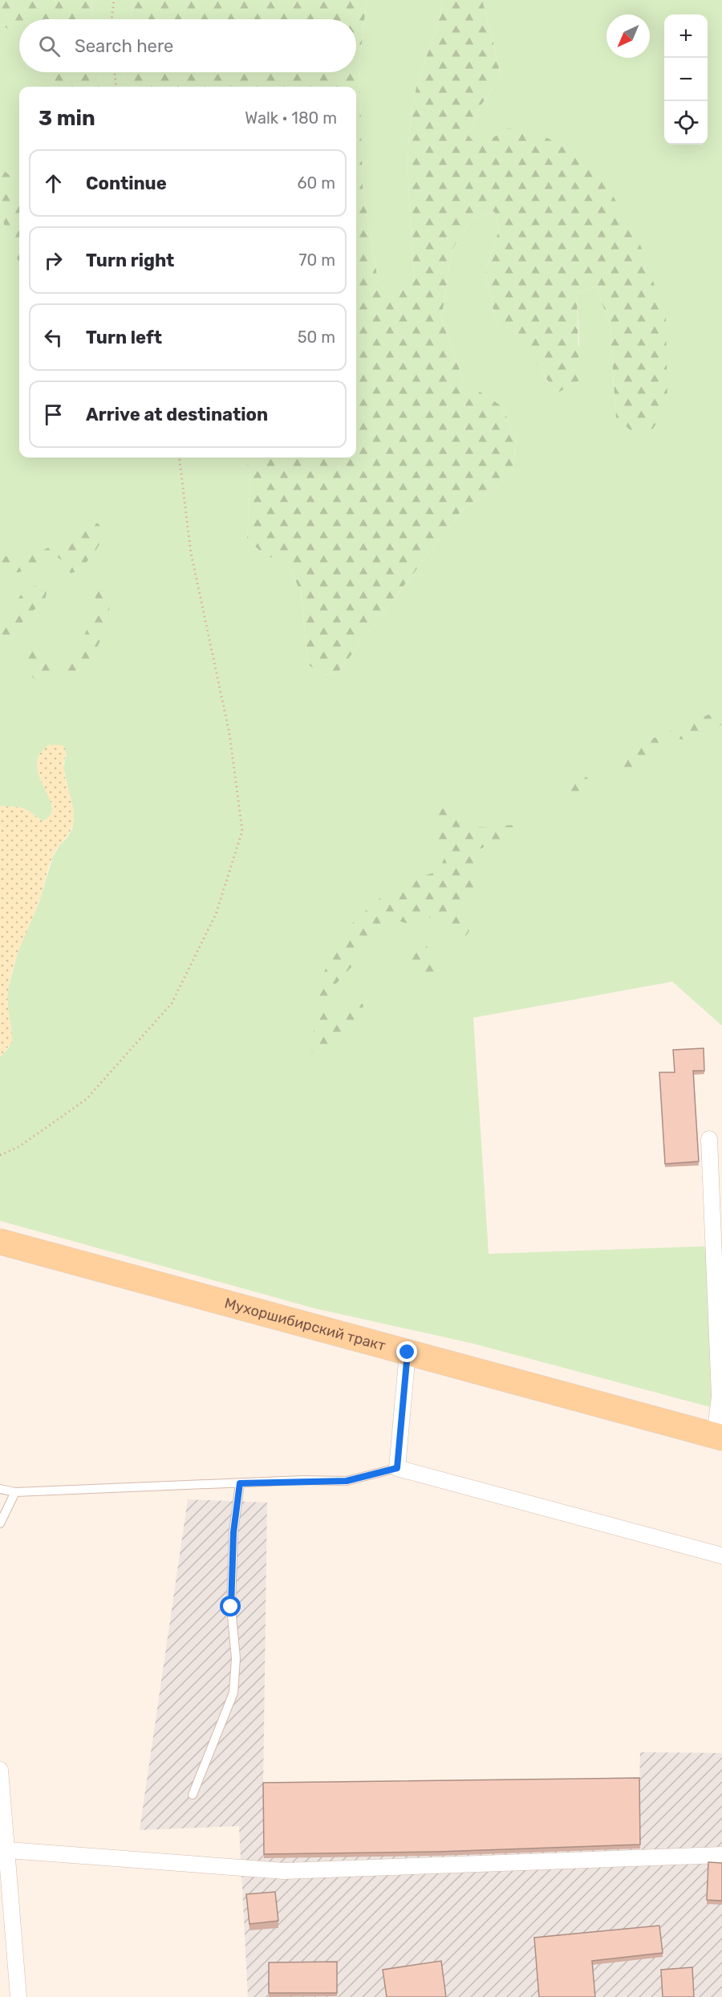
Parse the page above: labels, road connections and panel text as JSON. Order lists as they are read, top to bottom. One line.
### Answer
{"streets":{"main road":["Мухоршибирский тракт"]},"north":"bottom left","page":{"map_buttons":["+","−"],"search":"Search here","heading":["3 min","Walk · 180 m"],"list":[["Continue","60 m"],["Turn right","70 m"],["Turn left","50 m"],"Arrive at destination"]}}
